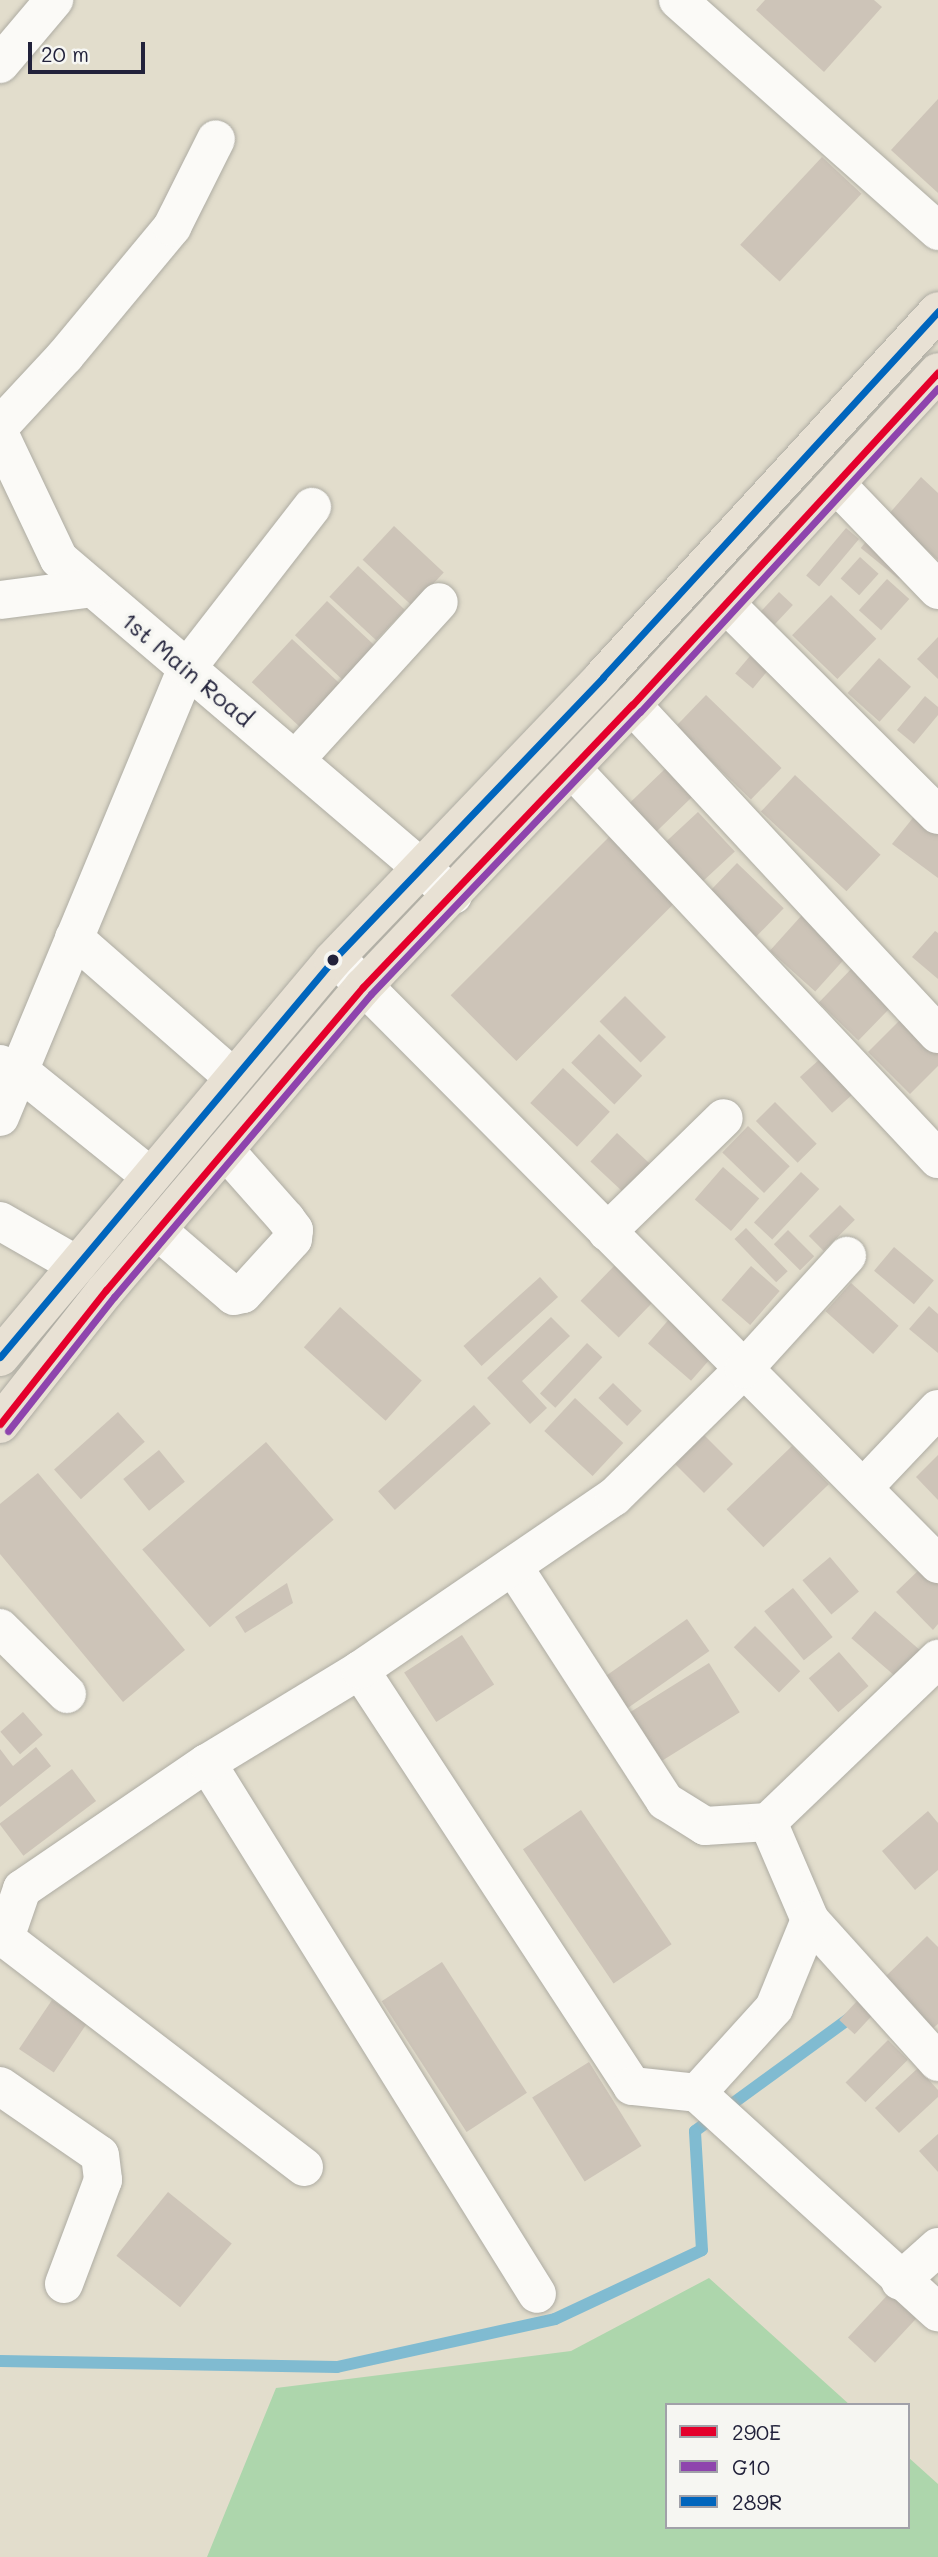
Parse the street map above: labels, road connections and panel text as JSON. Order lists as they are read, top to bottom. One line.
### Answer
{"streets":{"street":["1st Main Road"]},"lines":["transit line 289R","transit line 290E","transit line G10"],"legend":["290E","G10","289R"],"scale_bar":"20 m"}
